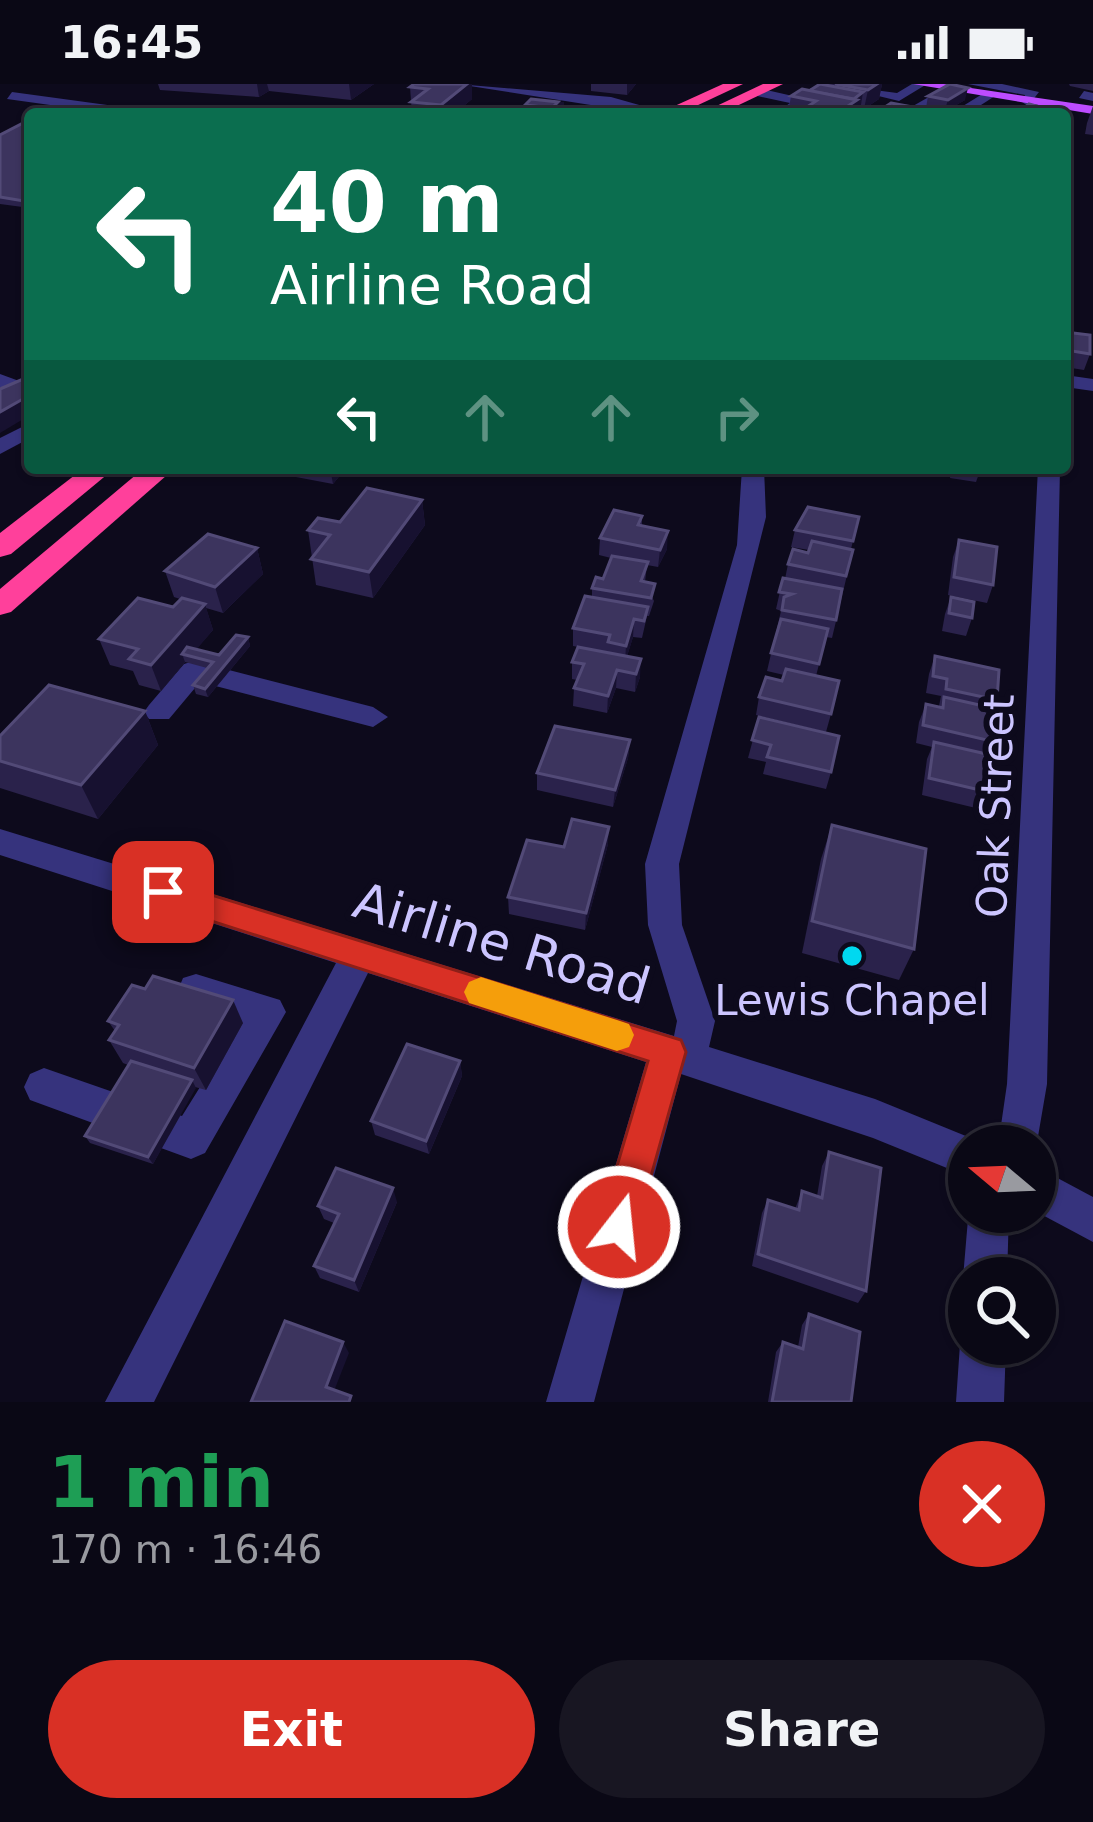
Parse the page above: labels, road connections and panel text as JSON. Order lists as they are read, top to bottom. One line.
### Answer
{"streets":{"street":["Oak Street","Airline Road"]},"places":["Lewis Chapel"],"north":"left","page":{"status":"16:45","turn":["40 m","Airline Road"],"heading":["1 min","170 m · 16:46"],"buttons":["Exit","Share"]}}
